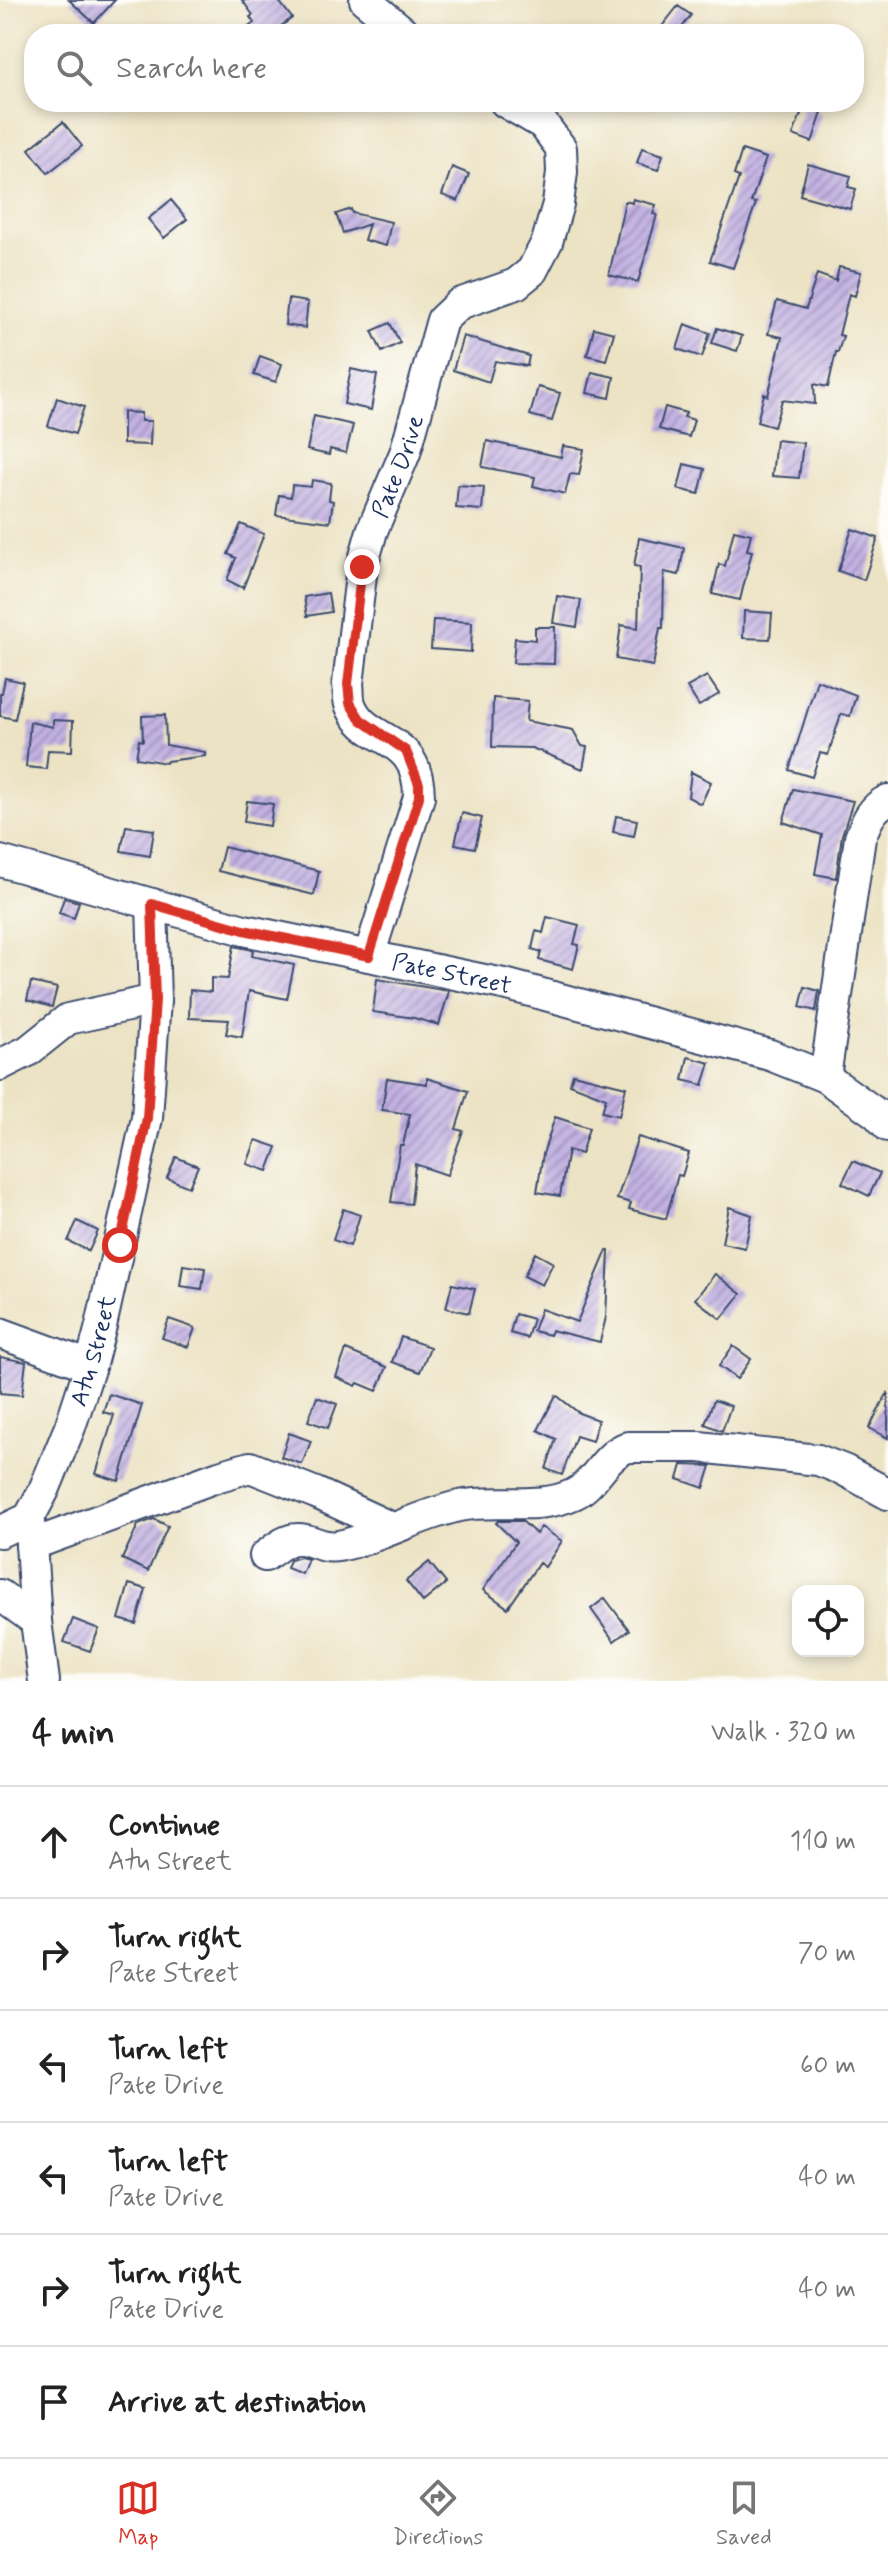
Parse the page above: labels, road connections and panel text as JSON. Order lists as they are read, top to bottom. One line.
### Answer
{"streets":{"street":["Pate Drive","Pate Street","Atu Street"]},"crossings":[["Pate Drive","Pate Street"],["Pate Street","Atu Street"]],"page":{"search":"Search here","heading":["4 min","Walk · 320 m"],"list":[["Continue","Atu Street","110 m"],["Turn right","Pate Street","70 m"],["Turn left","Pate Drive","60 m"],["Turn left","Pate Drive","40 m"],["Turn right","Pate Drive","40 m"],"Arrive at destination"],"nav":["Map","Directions","Saved"]}}
